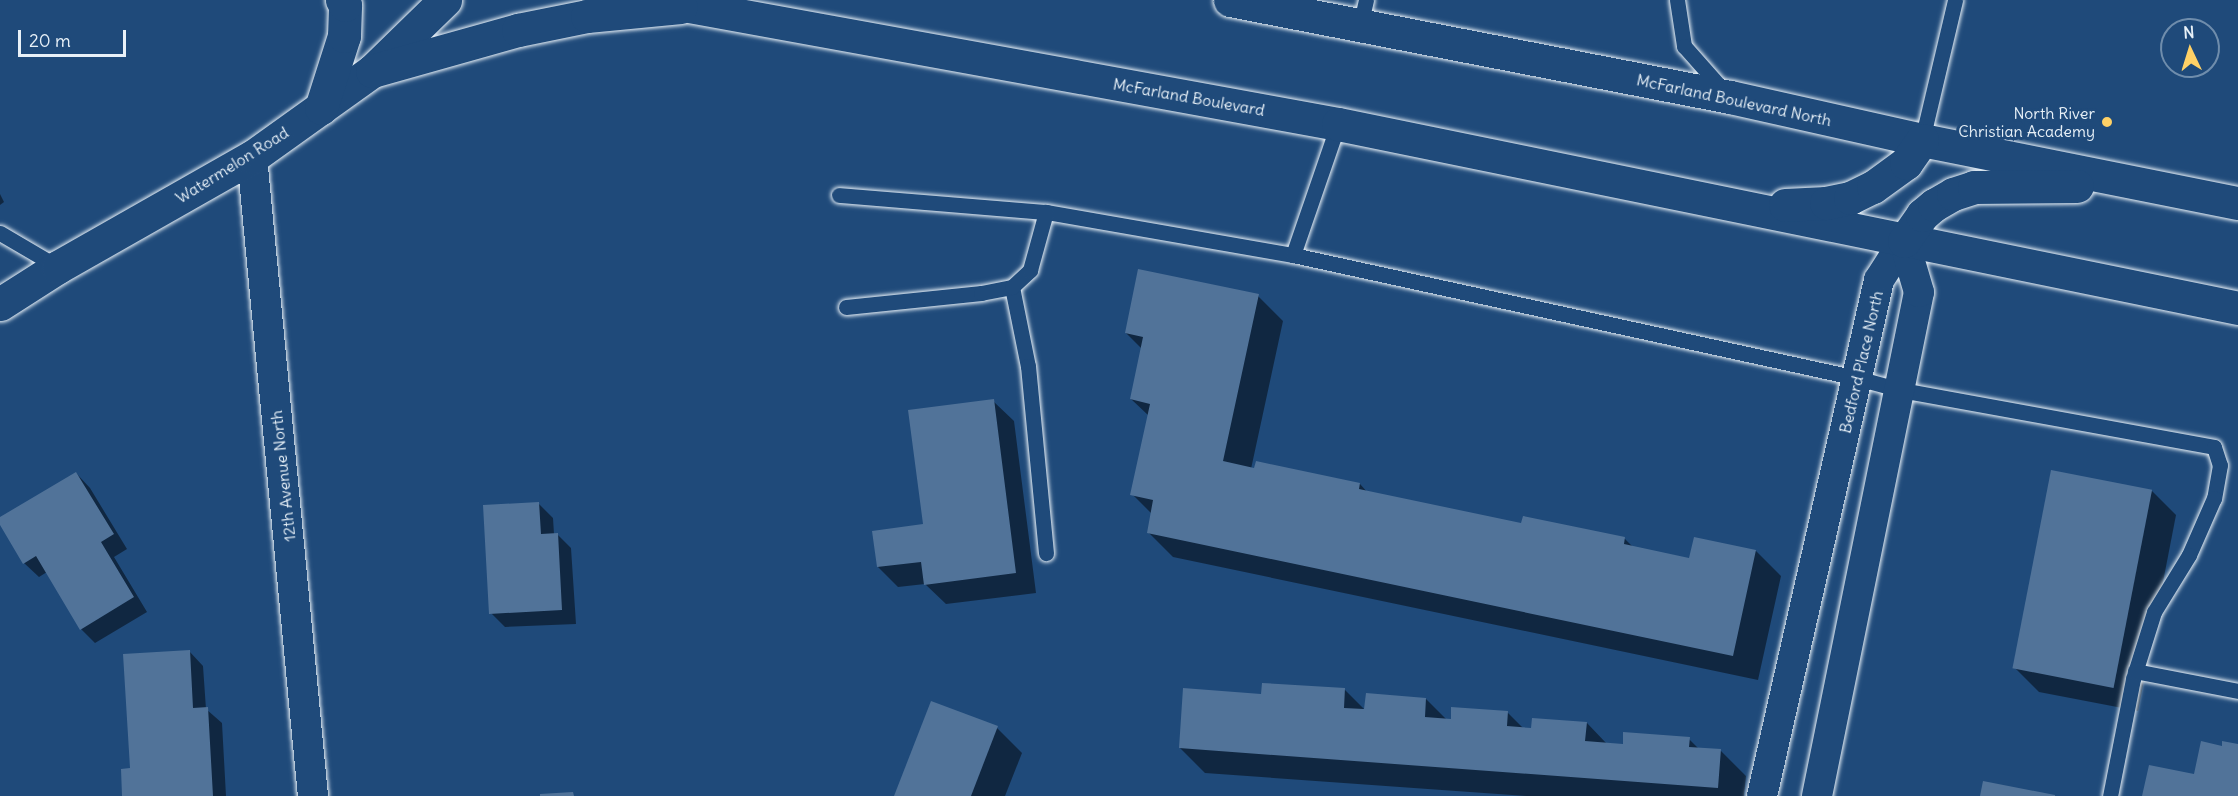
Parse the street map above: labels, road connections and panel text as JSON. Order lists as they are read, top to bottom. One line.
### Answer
{"streets":{"main road":["McFarland Boulevard","McFarland Boulevard North","Watermelon Road"],"street":["Bedford Place North","12th Avenue North"]},"crossings":[["Watermelon Road","12th Avenue North"]],"places":["North River Christian Academy"],"scale_bar":"20 m","north":"top"}
